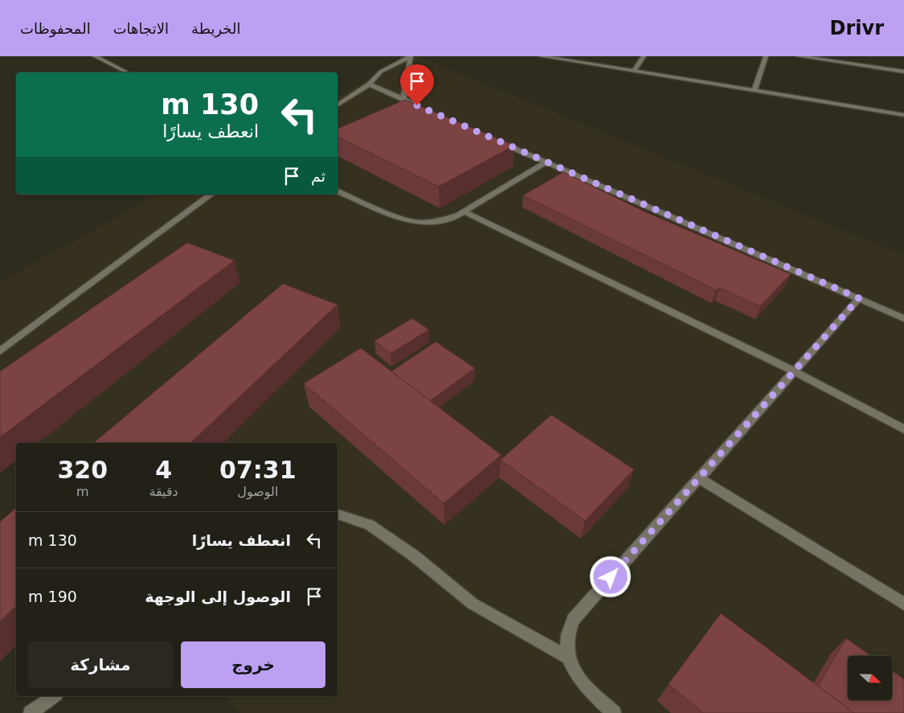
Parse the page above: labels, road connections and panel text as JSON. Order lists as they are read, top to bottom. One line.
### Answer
{"north":"right","page":{"header":"Drivr","nav":["الخريطة","الاتجاهات","المحفوظات"],"turn":["130 m","انعطف يسارًا"],"then":"ثم","eta":["07:31","الوصول","4","دقيقة","320","m"],"list":[{"name":"انعطف يسارًا","value":"130 m"},{"name":"الوصول إلى الوجهة","value":"190 m"}],"buttons":["خروج","مشاركة"]}}
